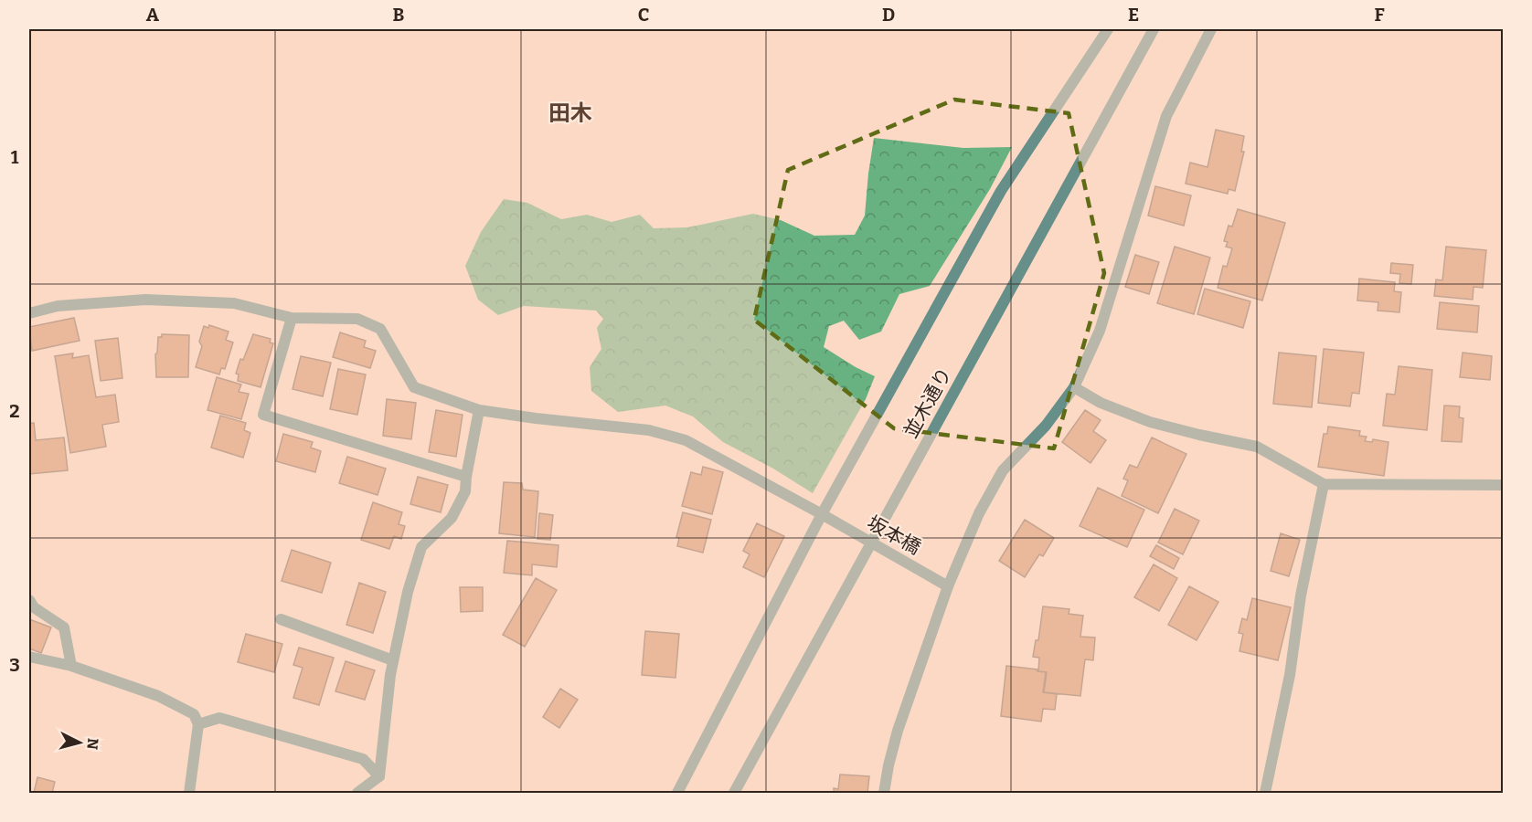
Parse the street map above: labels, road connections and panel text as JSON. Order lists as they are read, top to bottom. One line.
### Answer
{"streets":{"street":["並木通り","坂本橋"]},"districts":["田木"],"north":"right","grid":{"columns":["A","B","C","D","E","F"],"rows":["1","2","3"]}}
